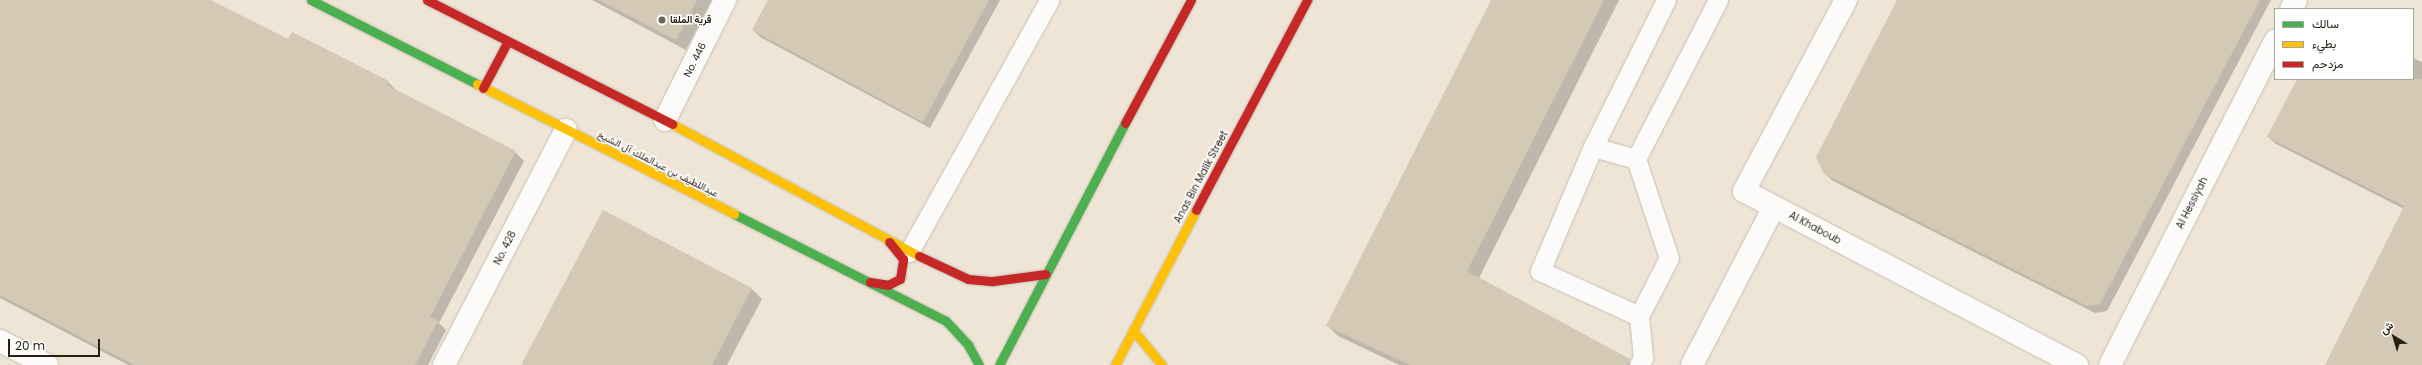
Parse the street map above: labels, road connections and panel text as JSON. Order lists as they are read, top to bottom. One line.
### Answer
{"streets":{"street":["No. 446","عبداللطيف بن عبدالملك آل الشيخ","Anas Bin Malik Street","Al Hessiyah","Al Khaboub","No. 428"]},"crossings":[["عبداللطيف بن عبدالملك آل الشيخ","No. 428"]],"places":["قرية الملقا"],"legend":["سالك","بطيء","مزدحم"],"scale_bar":"20 m","north":"top left"}
